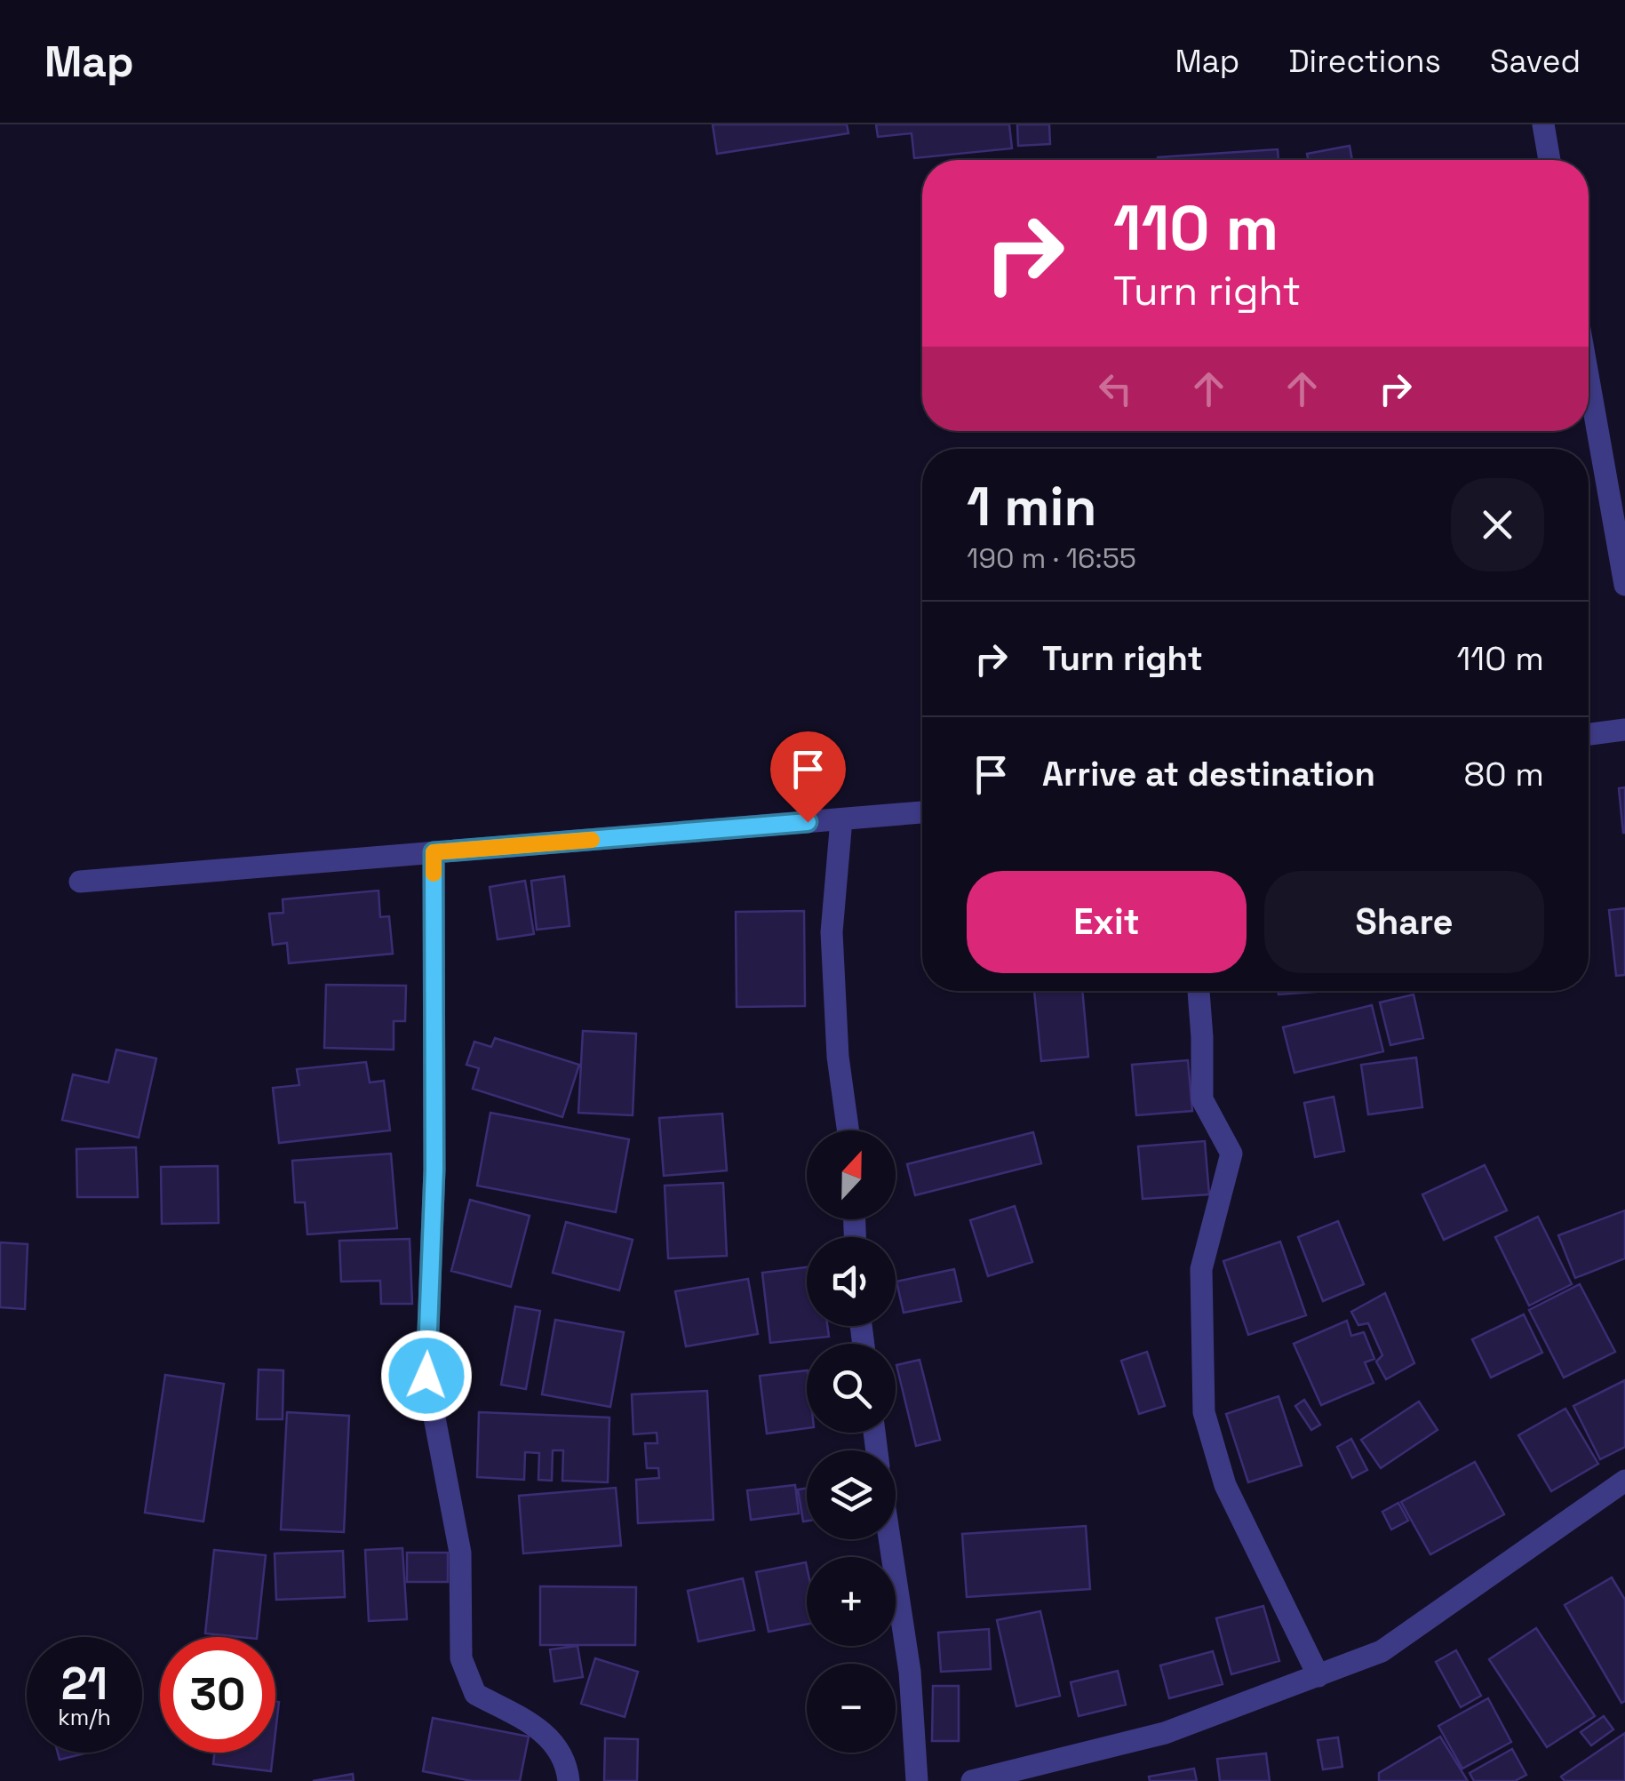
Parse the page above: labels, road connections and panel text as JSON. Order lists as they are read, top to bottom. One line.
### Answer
{"north":"top","page":{"header":"Map","nav":["Map","Directions","Saved"],"turn":["110 m","Turn right"],"heading":["1 min","190 m · 16:55"],"list":[{"name":"Turn right","value":"110 m"},{"name":"Arrive at destination","value":"80 m"}],"buttons":["Exit","Share"],"map_buttons":["+","−"],"speed":"21 km/h","limit":"30"}}
